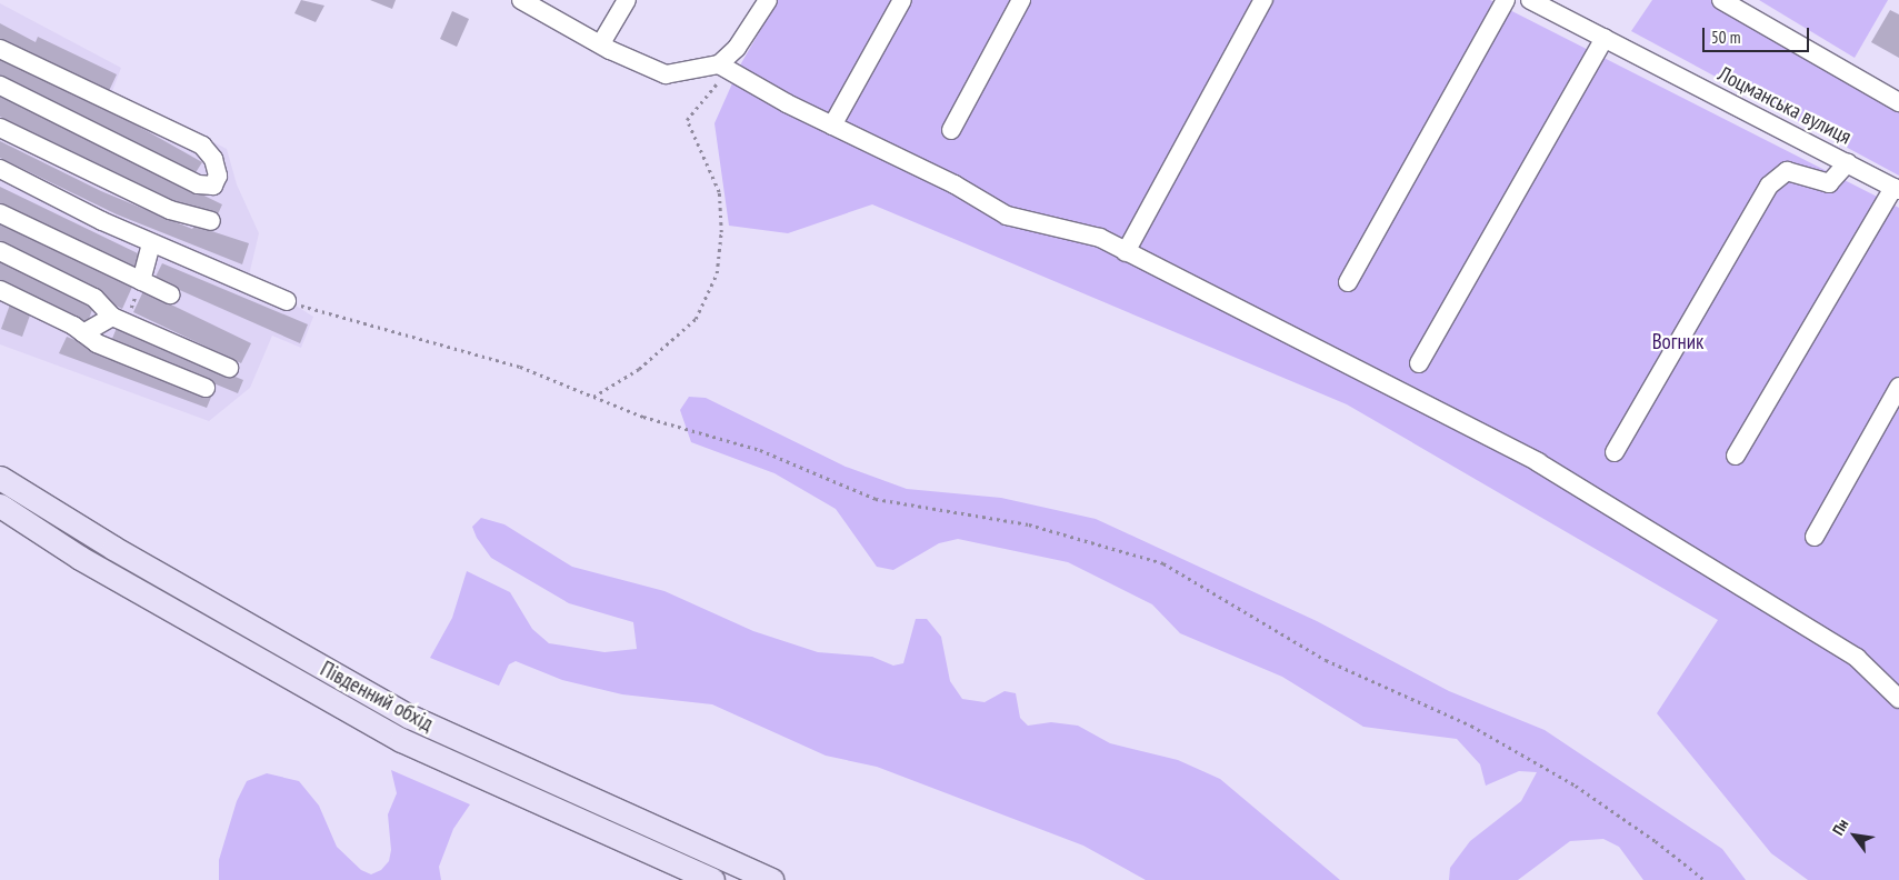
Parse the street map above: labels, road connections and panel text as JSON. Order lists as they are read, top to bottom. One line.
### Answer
{"streets":{"main road":["Південний обхід"],"street":["Лоцманська вулиця"]},"parks":["Вогник"],"scale_bar":"50 m","north":"top left"}
